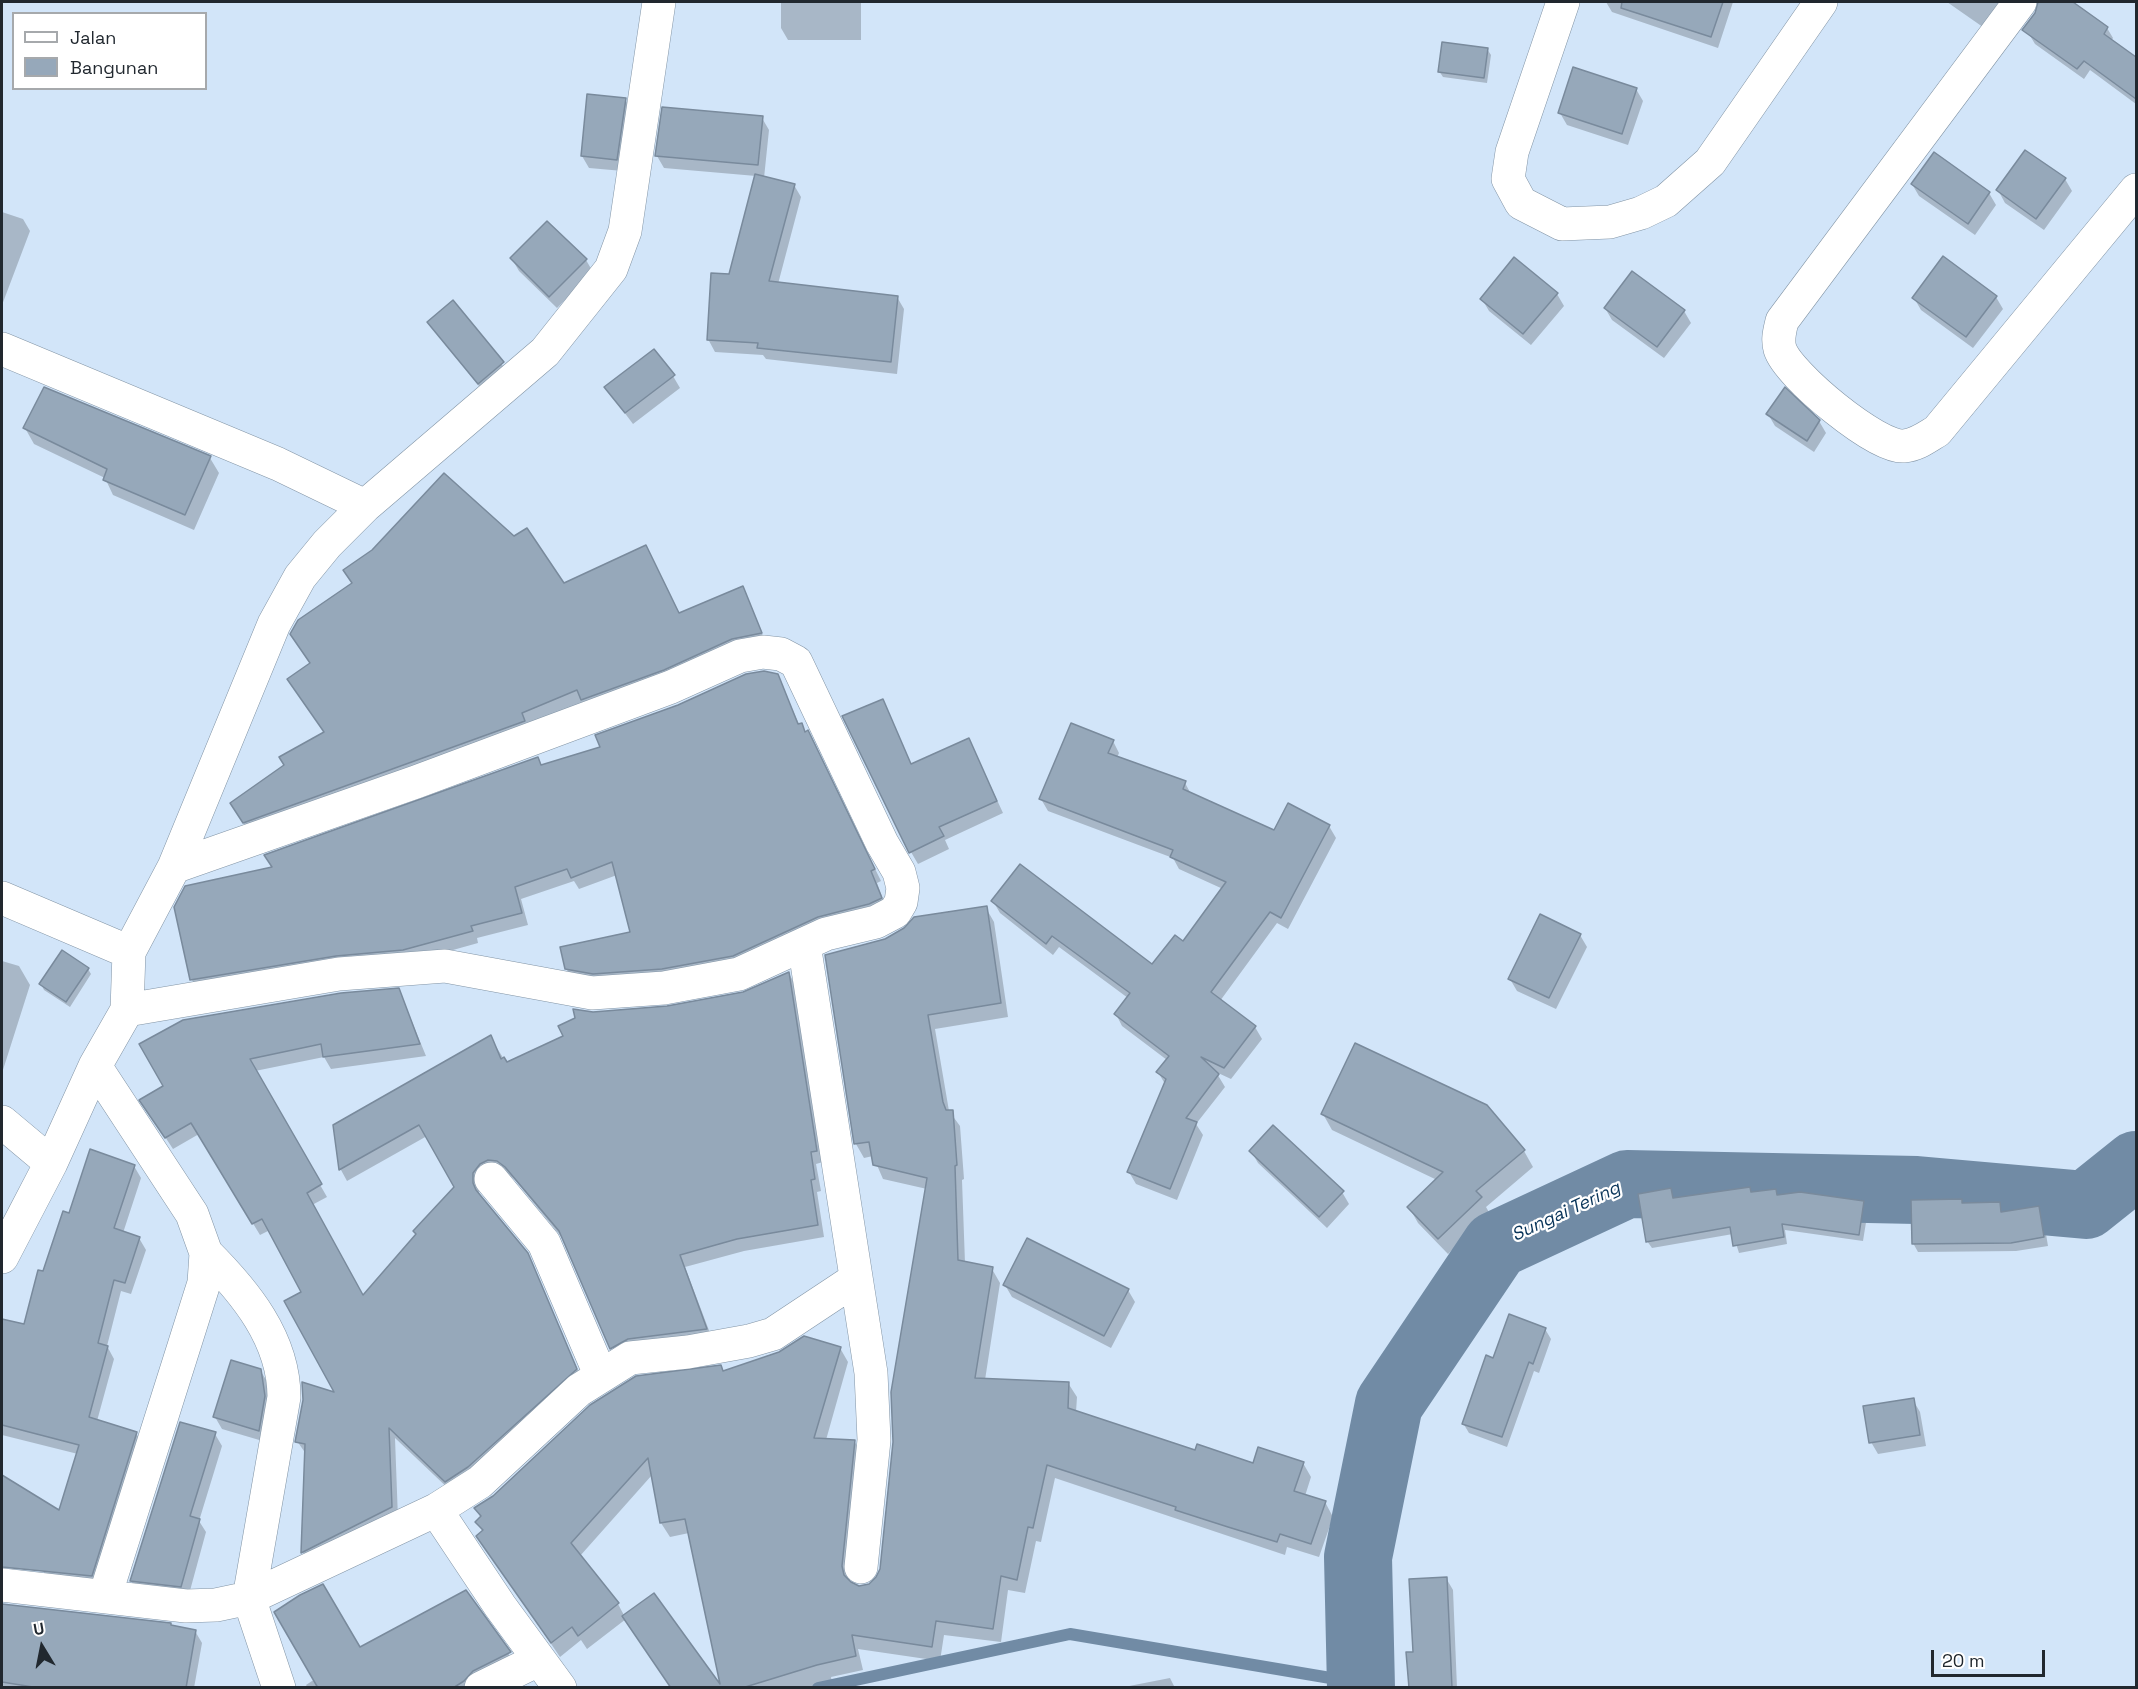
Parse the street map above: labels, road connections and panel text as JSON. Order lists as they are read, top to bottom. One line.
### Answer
{"water":["Sungai Tering"],"legend":["Jalan","Bangunan"],"scale_bar":"20 m","north":"top"}
